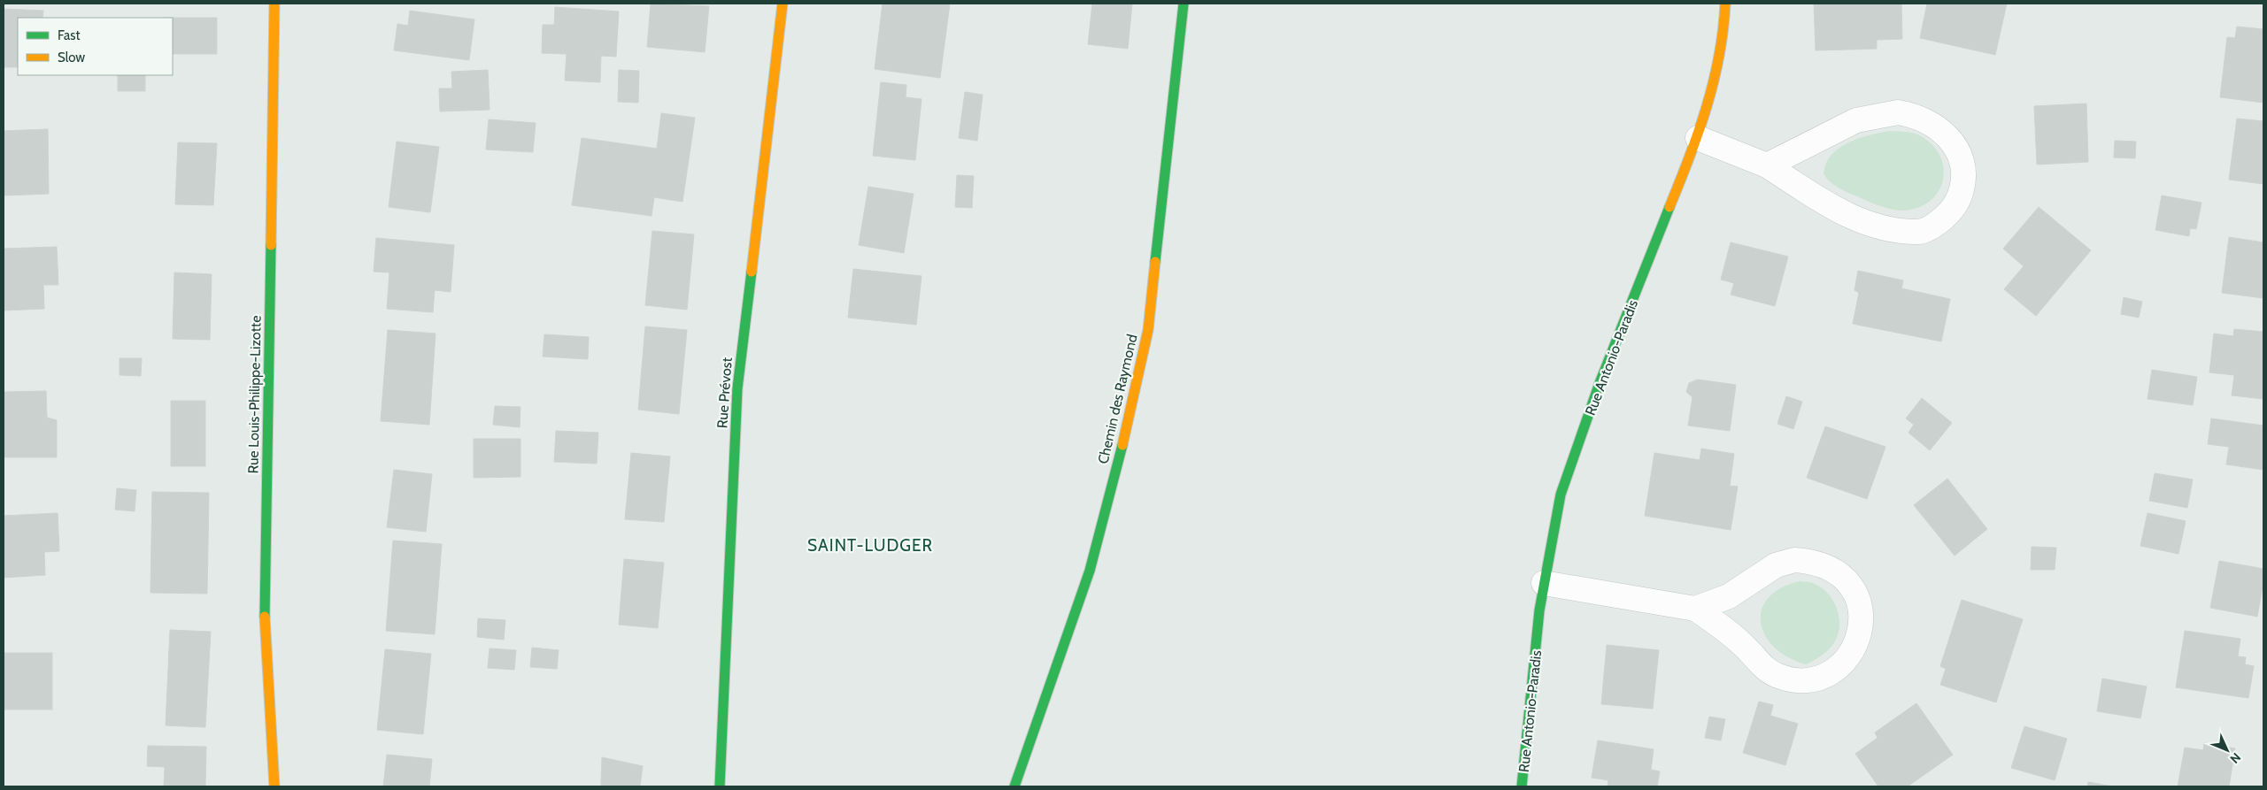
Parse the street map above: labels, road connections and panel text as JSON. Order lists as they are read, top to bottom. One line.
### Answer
{"streets":{"street":["Rue Antonio-Paradis","Rue Prévost","Rue Louis-Philippe-Lizotte","Chemin des Raymond"]},"districts":["SAINT-LUDGER"],"legend":["Fast","Slow"],"north":"bottom right"}
